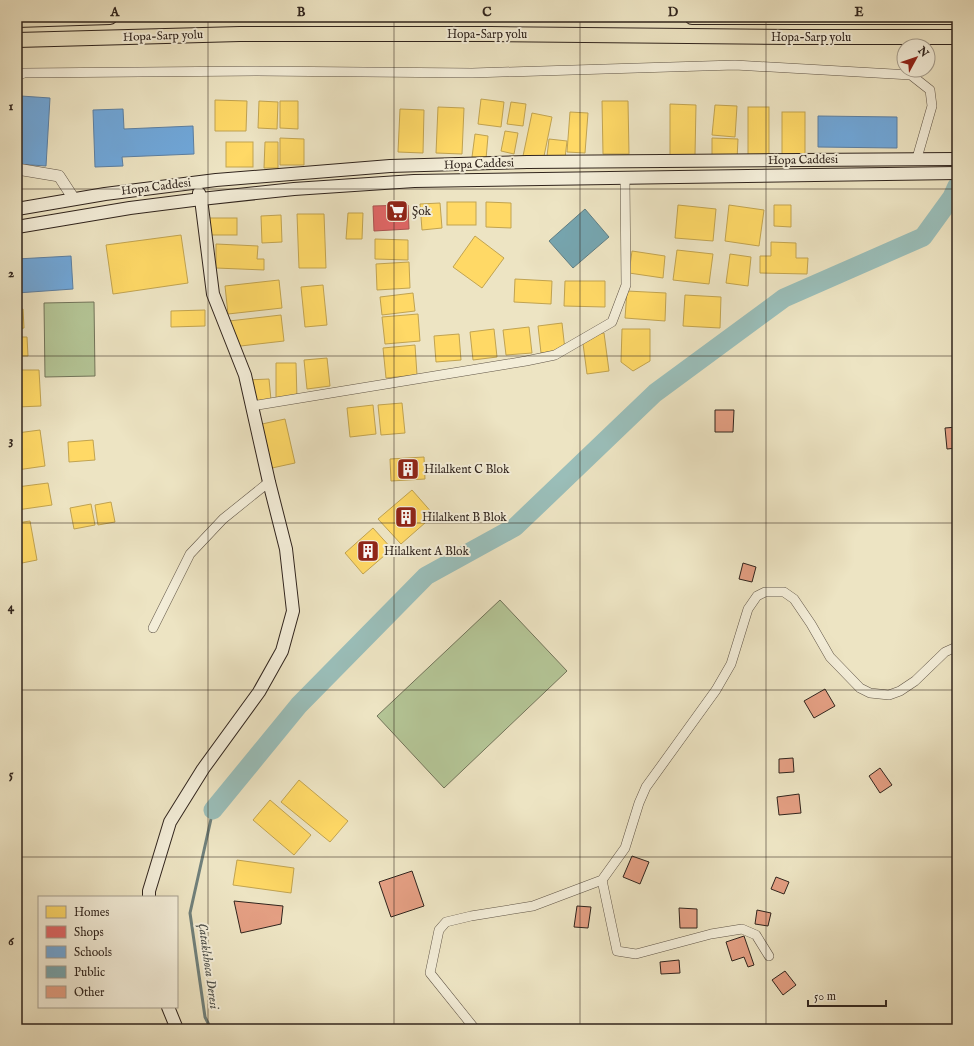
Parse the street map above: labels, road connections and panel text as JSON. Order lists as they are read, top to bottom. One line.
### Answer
{"streets":{"highway":["Hopa-Sarp yolu"],"main road":["Hopa Caddesi"]},"water":["Çataklıhoca Deresi"],"places":{"supermarket":["Şok"],"building":["Hilalkent C Blok","Hilalkent B Blok","Hilalkent A Blok"]},"legend":["Homes","Shops","Schools","Public","Other"],"scale_bar":"50 m","north":"top right","grid":{"columns":["A","B","C","D","E"],"rows":["1","2","3","4","5","6"]}}
